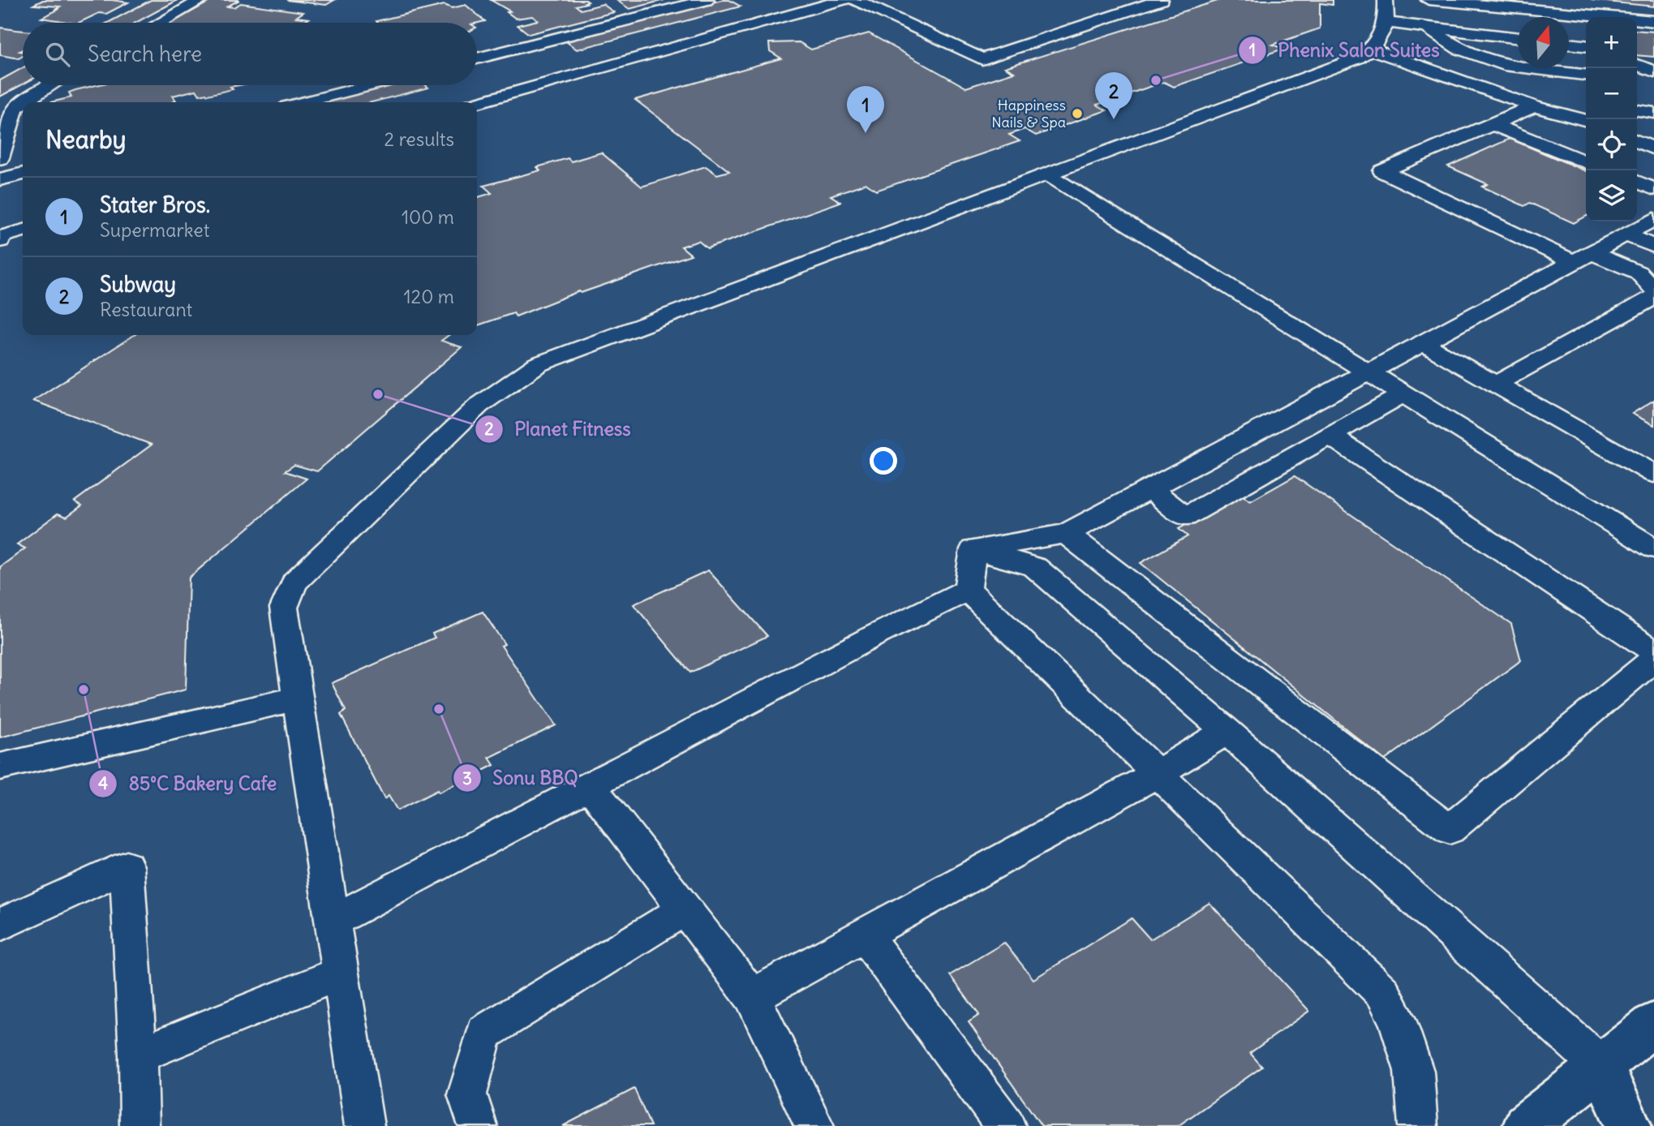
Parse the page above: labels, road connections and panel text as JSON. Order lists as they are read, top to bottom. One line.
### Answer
{"places":["Phenix Salon Suites","Happiness Nails & Spa","Planet Fitness","85°C Bakery Cafe","Sonu BBQ"],"north":"top","page":{"map_buttons":["+","−"],"search":"Search here","pins":["2","1"],"heading":["Nearby","2 results"],"list":[{"mark":"1","name":"Stater Bros.","note":"Supermarket","value":"100 m"},{"mark":"2","name":"Subway","note":"Restaurant","value":"120 m"}]}}
